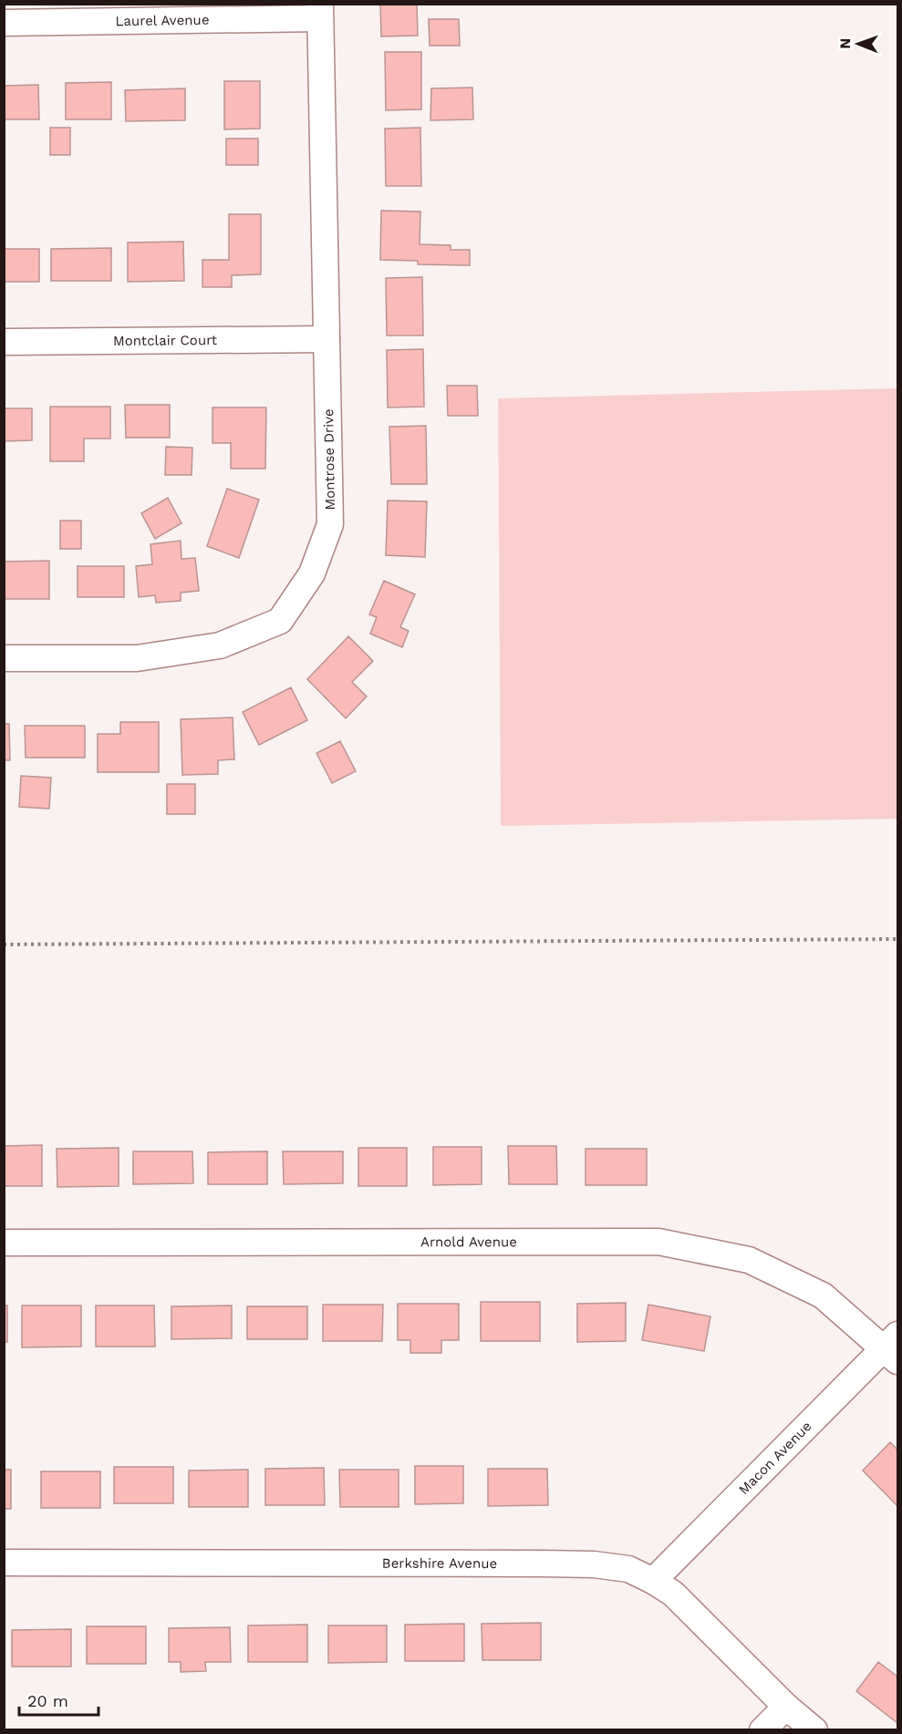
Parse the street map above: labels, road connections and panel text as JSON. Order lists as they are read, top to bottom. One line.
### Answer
{"streets":{"street":["Laurel Avenue","Montclair Court","Montrose Drive","Arnold Avenue","Macon Avenue","Berkshire Avenue"]},"crossings":[["Laurel Avenue","Montrose Drive"],["Montclair Court","Montrose Drive"],["Arnold Avenue","Macon Avenue"],["Macon Avenue","Berkshire Avenue"]],"scale_bar":"20 m","north":"left"}
